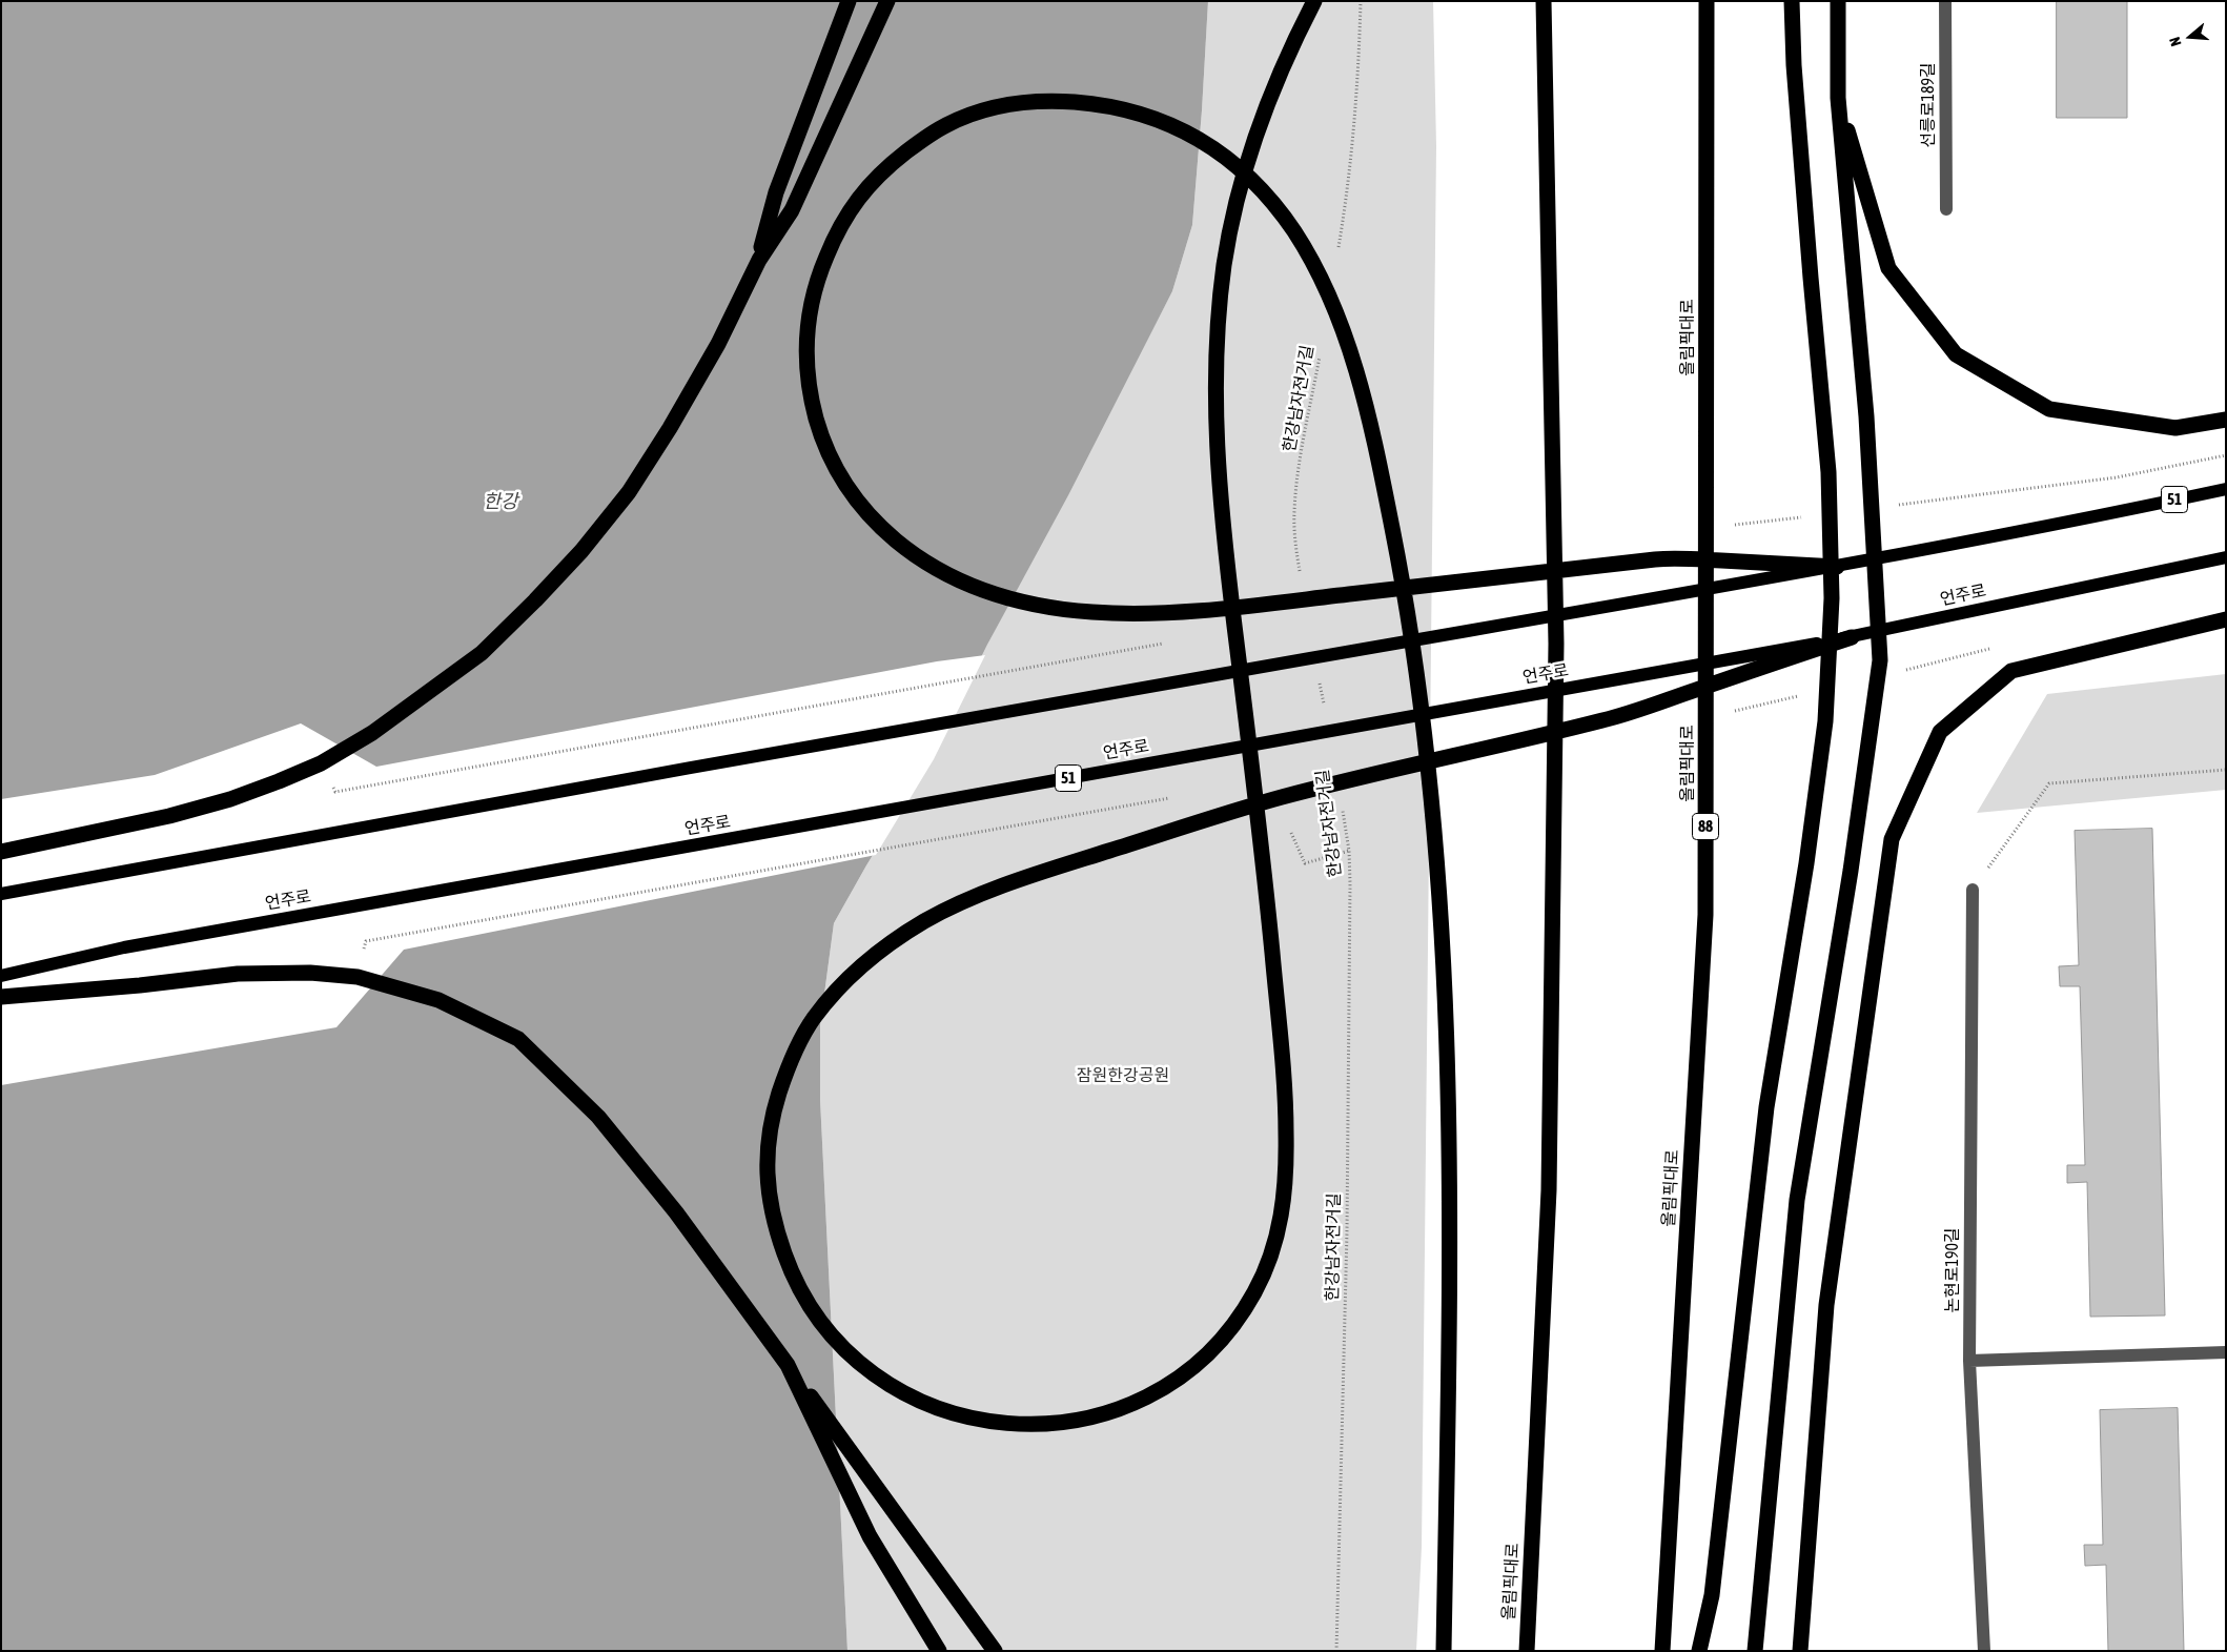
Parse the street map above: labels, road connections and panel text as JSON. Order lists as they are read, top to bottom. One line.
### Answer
{"streets":{"highway":["올림픽대로","88"],"main road":["51","언주로"],"street":["선릉로189길","논현로190길"],"path":["한강남자전거길"]},"water":["한강"],"parks":["잠원한강공원"],"north":"left"}
